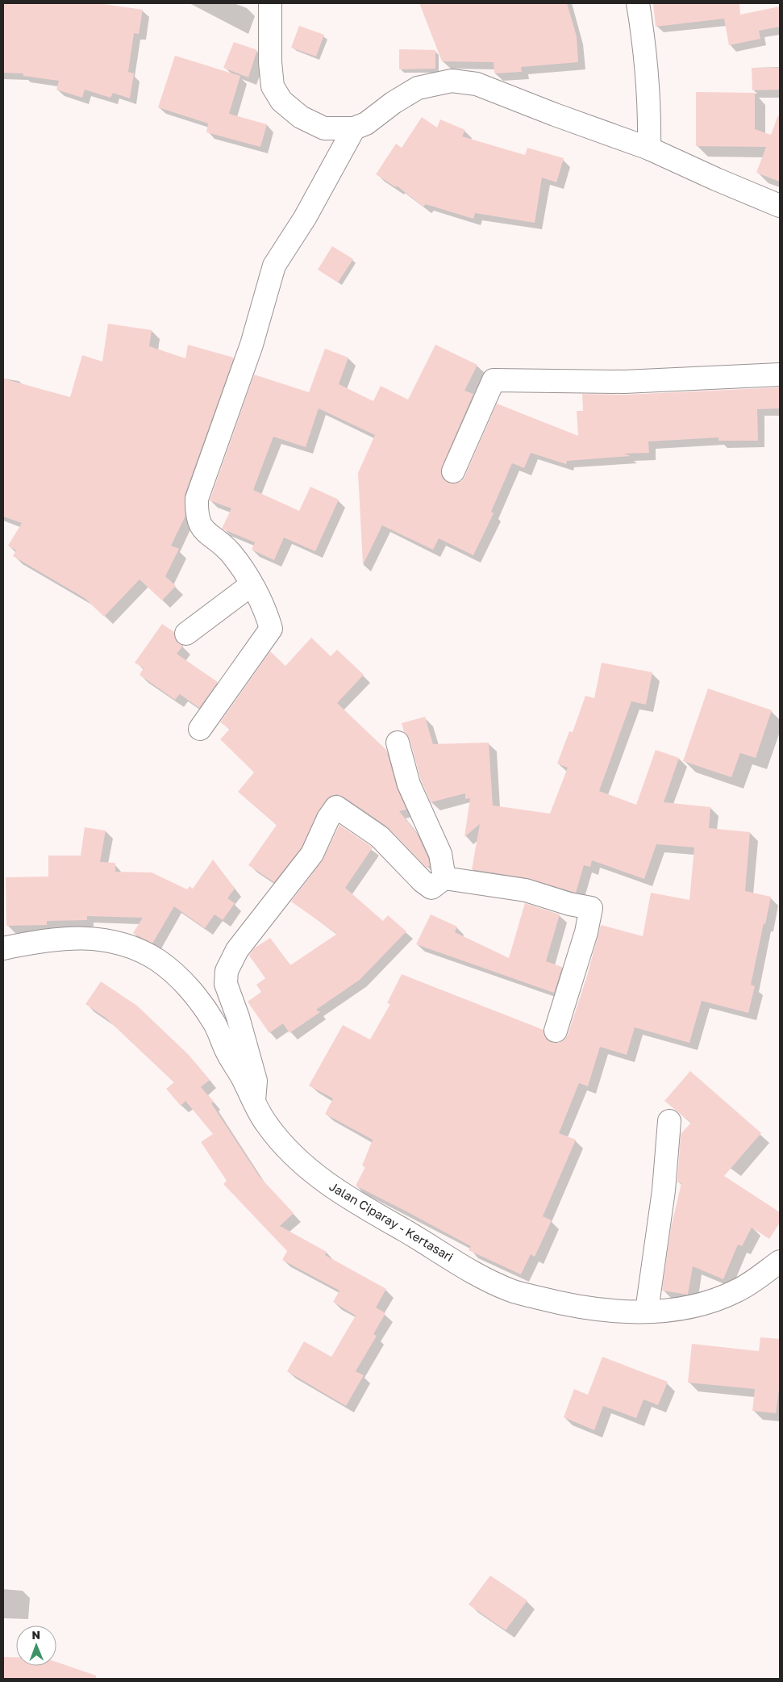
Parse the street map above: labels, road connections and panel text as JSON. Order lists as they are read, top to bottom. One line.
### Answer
{"streets":{"street":["Jalan Ciparay - Kertasari"]},"north":"top"}
